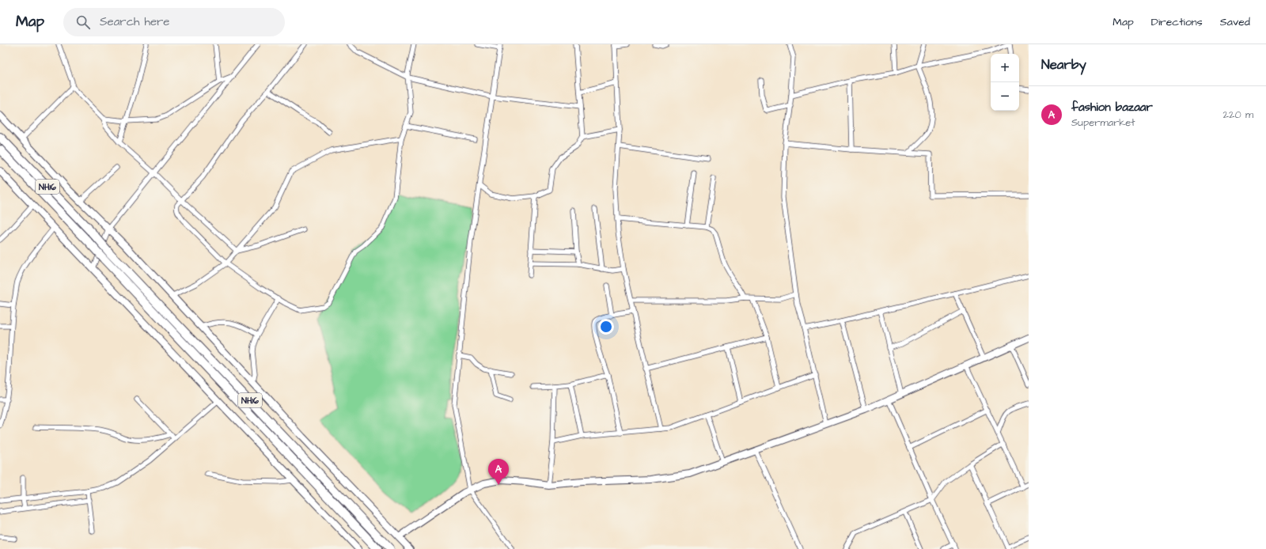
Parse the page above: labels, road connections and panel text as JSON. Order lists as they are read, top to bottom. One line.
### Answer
{"streets":{"highway":["NH16"]},"page":{"header":"Map","search":"Search here","nav":["Map","Directions","Saved"],"heading":"Nearby","map_buttons":["+","−"],"list":[{"mark":"A","name":"fashion bazaar","note":"Supermarket","value":"220 m"}],"pins":"A"}}
